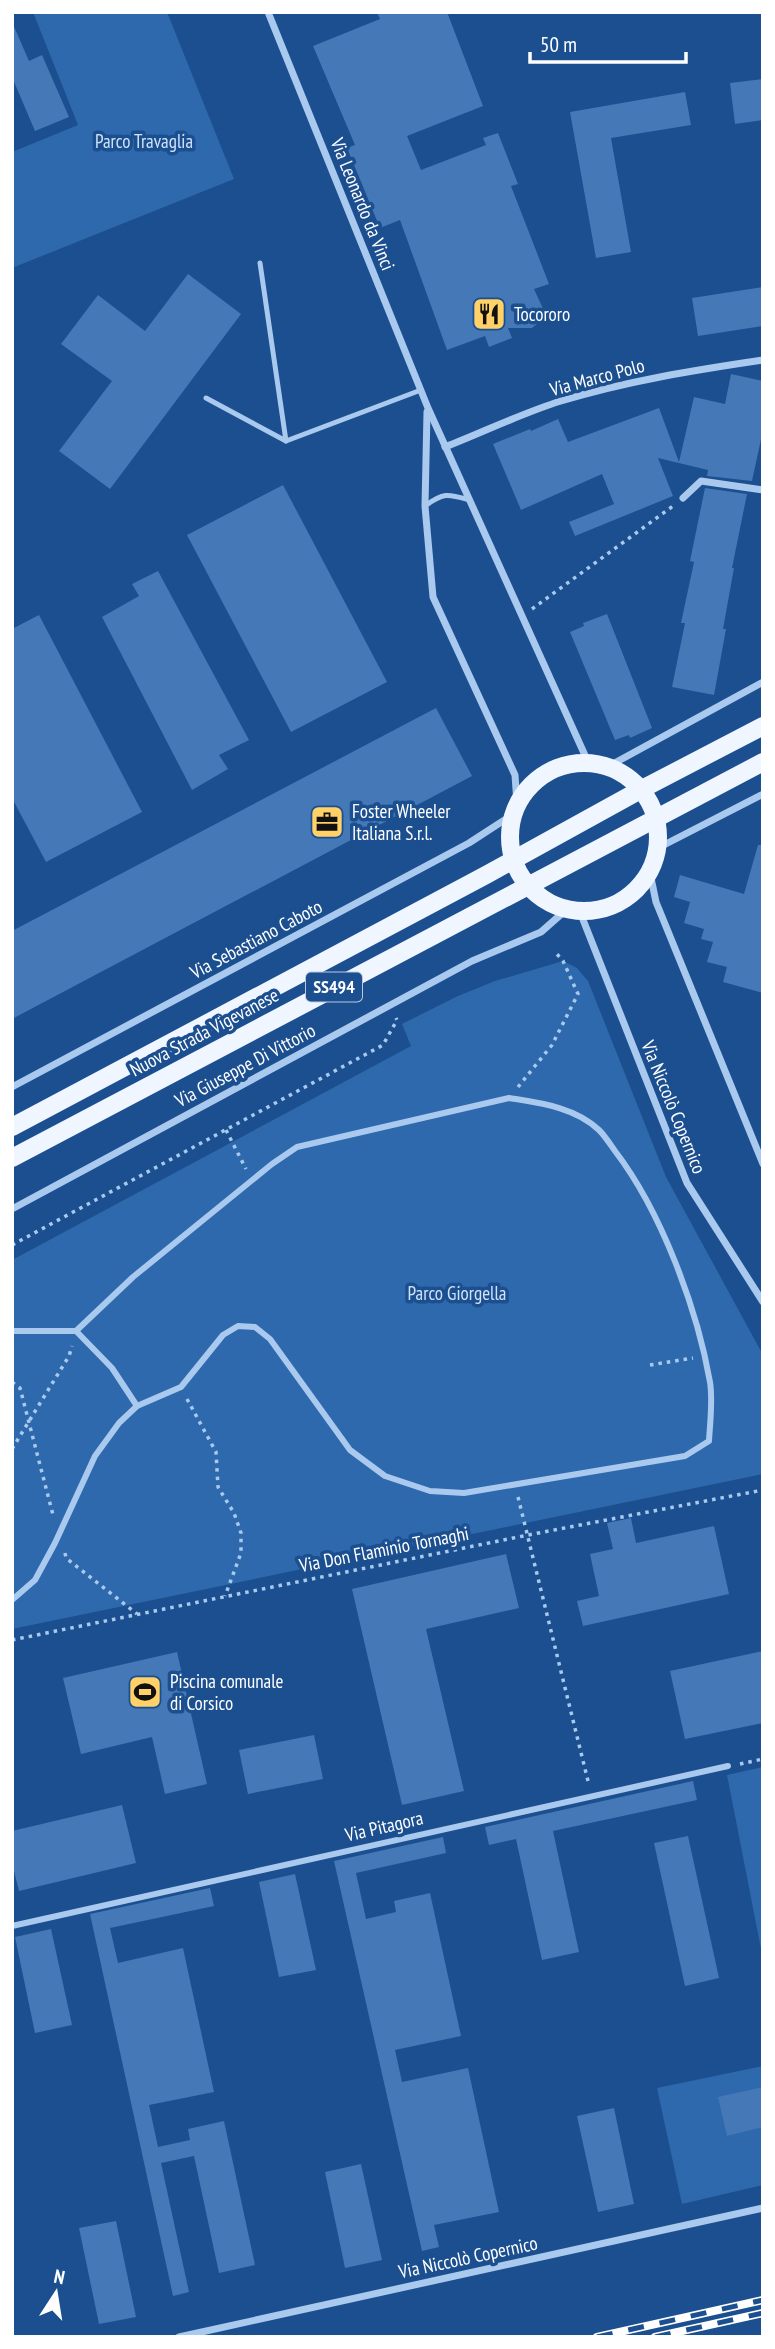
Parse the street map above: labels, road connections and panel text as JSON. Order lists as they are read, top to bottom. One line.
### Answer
{"streets":{"main road":["SS494","Nuova Strada Vigevanese"],"street":["Via Leonardo da Vinci","Via Marco Polo","Via Sebastiano Caboto","Via Giuseppe Di Vittorio","Via Niccolò Copernico","Via Pitagora"],"path":["Via Don Flaminio Tornaghi"]},"crossings":[["Via Leonardo da Vinci","Via Marco Polo"],["Via Leonardo da Vinci","Via Sebastiano Caboto"],["Via Giuseppe Di Vittorio","Via Niccolò Copernico"]],"parks":["Parco Travaglia","Parco Giorgella"],"places":{"restaurant":["Tocororo"],"office":["Foster Wheeler Italiana S.r.l."],"sports":["Piscina comunale di Corsico"]},"scale_bar":"50 m","north":"top"}
